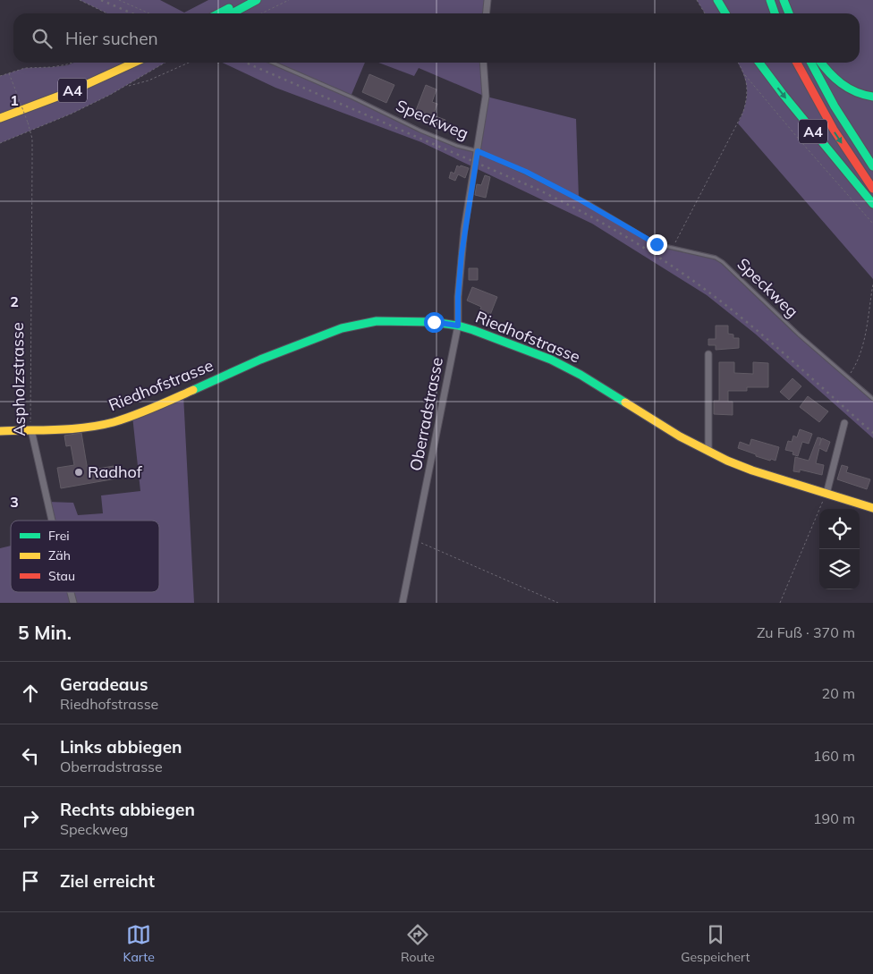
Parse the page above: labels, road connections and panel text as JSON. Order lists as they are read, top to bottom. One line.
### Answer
{"streets":{"main road":["A4","Riedhofstrasse"],"street":["Aspholzstrasse","Oberradstrasse"],"lane":["Speckweg"]},"crossings":[["Speckweg","Oberradstrasse"],["Riedhofstrasse","Aspholzstrasse"],["Riedhofstrasse","Oberradstrasse"]],"places":["Radhof"],"legend":["Frei","Zäh","Stau"],"page":{"search":"Hier suchen","heading":["5 Min.","Zu Fuß · 370 m"],"list":[["Geradeaus","Riedhofstrasse","20 m"],["Links abbiegen","Oberradstrasse","160 m"],["Rechts abbiegen","Speckweg","190 m"],"Ziel erreicht"],"nav":["Karte","Route","Gespeichert"]},"grid":{"rows":["1","2","3"]}}
